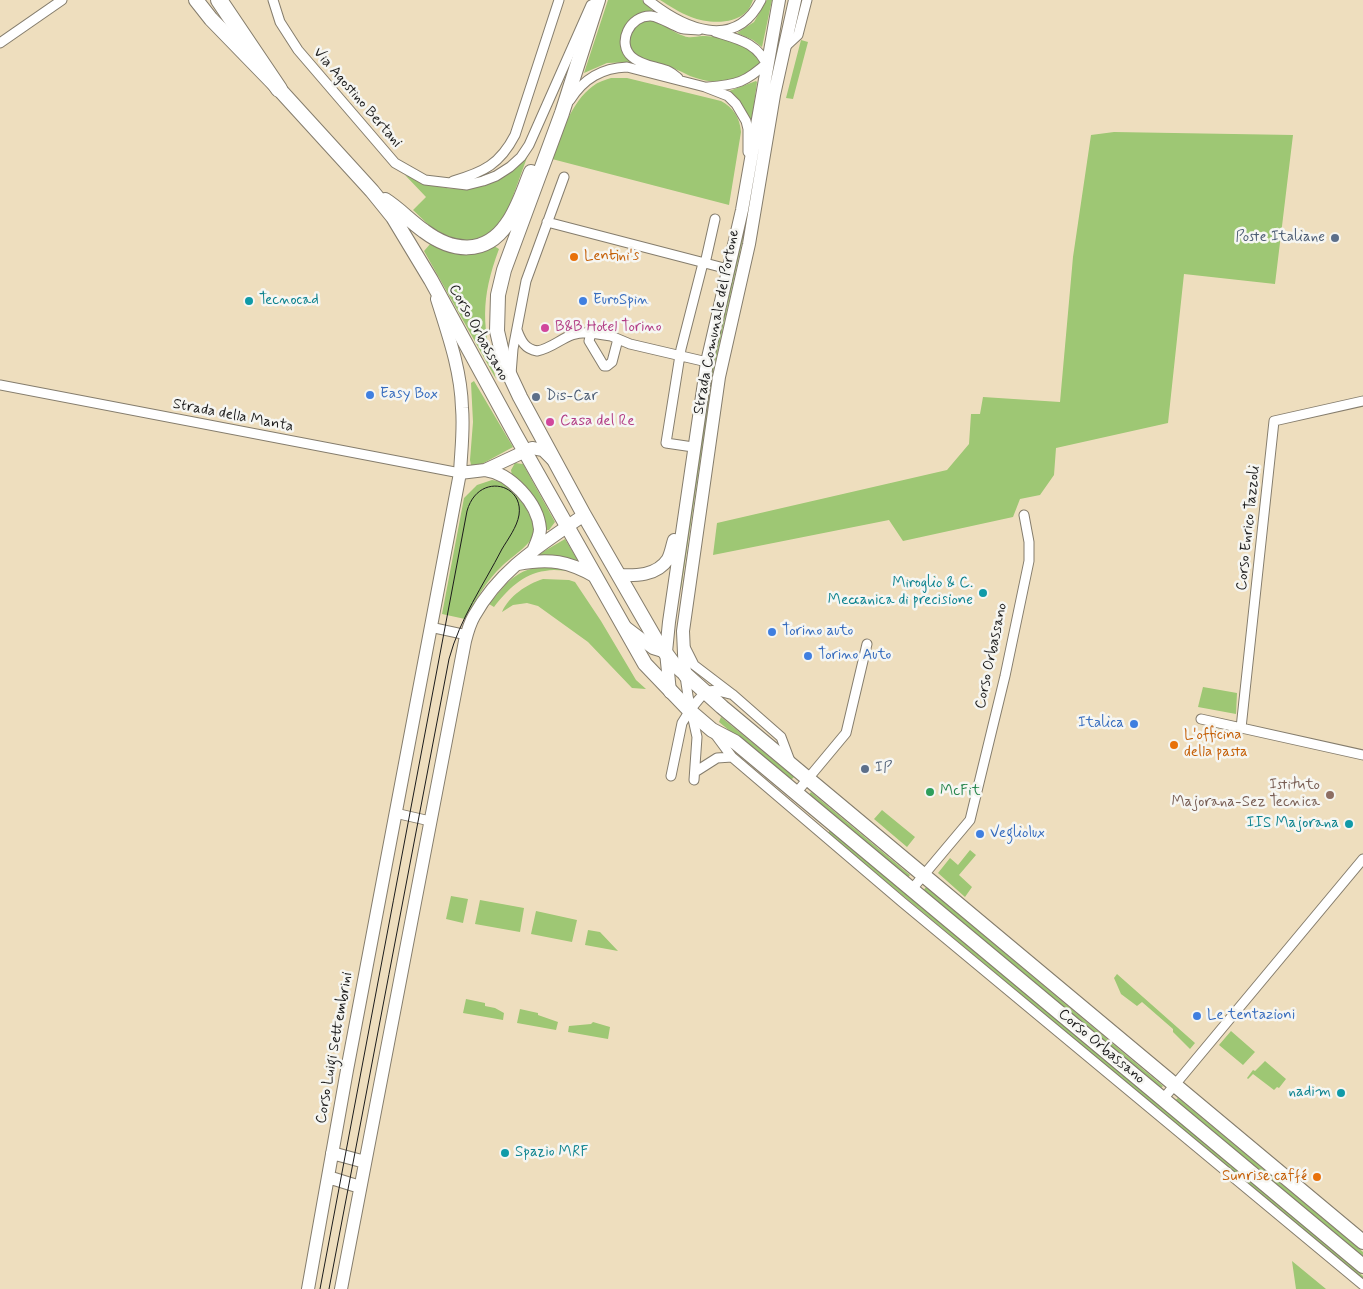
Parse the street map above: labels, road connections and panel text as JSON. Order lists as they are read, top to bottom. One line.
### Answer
{"streets":{"main road":["Strada Comunale del Portone","Corso Orbassano","Corso Luigi Settembrini"],"street":["Via Agostino Bertani","Strada della Manta","Corso Enrico Tazzoli"]},"crossings":[["Strada Comunale del Portone","Corso Orbassano"],["Corso Orbassano","Corso Luigi Settembrini"],["Strada della Manta","Corso Luigi Settembrini"]],"places":["Poste Italiane","Lentini's","Tecnocad","EuroSpin","B&B Hotel Torino","Easy Box","Dis-Car","Casa del Re","Miroglio & C. Meccanica di precisione","Torino auto","Torino Auto","Italica","L'officina della pasta","IP","McFit","Istituto Majorana-Sez Tecnica","IIS Majorana","Vegliolux","Le tentazioni","nadim","Spazio MRF","Sunrise caffé"]}
